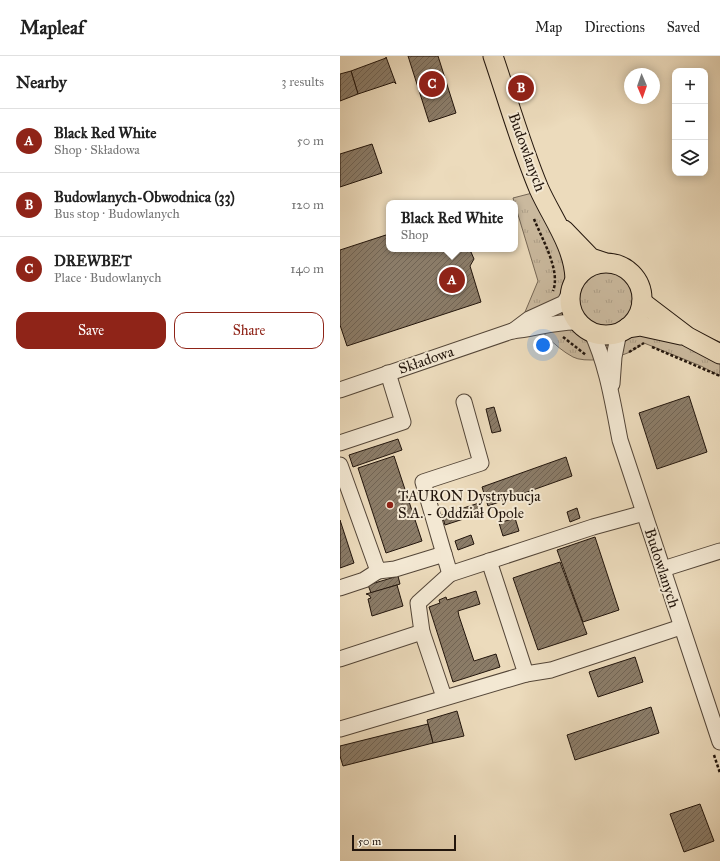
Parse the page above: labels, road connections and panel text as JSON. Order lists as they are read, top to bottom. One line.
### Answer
{"streets":{"main road":["Budowlanych"],"street":["Składowa"]},"crossings":[["Budowlanych","Składowa"]],"places":["TAURON Dystrybucja S.A. - Oddział Opole"],"scale_bar":"50 m","north":"bottom","page":{"header":"Mapleaf","nav":["Map","Directions","Saved"],"heading":["Nearby","3 results"],"map_buttons":["+","−"],"pins":["C","B","A"],"list":[{"mark":"A","name":"Black Red White","note":"Shop · Składowa","value":"50 m"},{"mark":"B","name":"Budowlanych-Obwodnica (33)","note":"Bus stop · Budowlanych","value":"120 m"},{"mark":"C","name":"DREWBET","note":"Place · Budowlanych","value":"140 m"}],"popup":["Black Red White","Shop"],"buttons":["Save","Share"],"scale":"50 m"}}
